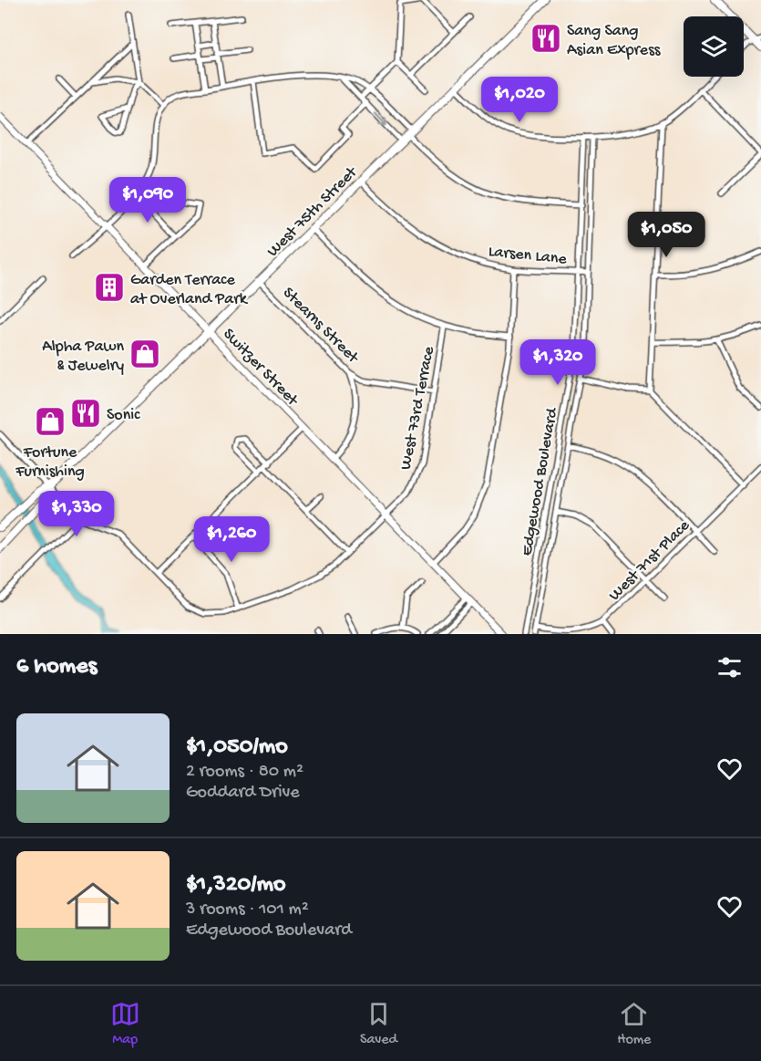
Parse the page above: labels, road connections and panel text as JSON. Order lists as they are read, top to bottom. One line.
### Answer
{"streets":{"main road":["West 75th Street"],"street":["Larsen Lane","Stearns Street","Switzer Street","West 73rd Terrace","Edgewood Boulevard","West 71st Place"]},"crossings":[["West 75th Street","Larsen Lane"],["West 75th Street","Stearns Street"],["West 75th Street","Switzer Street"],["Larsen Lane","Edgewood Boulevard"],["Stearns Street","West 73rd Terrace"],["Switzer Street","West 73rd Terrace"],["Edgewood Boulevard","West 71st Place"]],"places":{"restaurant":["Sang Sang Asian Express","Sonic"],"building":["Garden Terrace at Overland Park"],"shop":["Alpha Pawn & Jewelry","Fortune Furnishing"]},"page":{"price":["$1,020","$1,090","$1,050","$1,320","$1,330","$1,260"],"heading":"6 homes","list":[{"name":"$1,050/mo","note":"2 rooms · 80 m² · Goddard Drive"},{"name":"$1,320/mo","note":"3 rooms · 101 m² · Edgewood Boulevard"}],"tabs":["Map","Saved","Home"]}}
